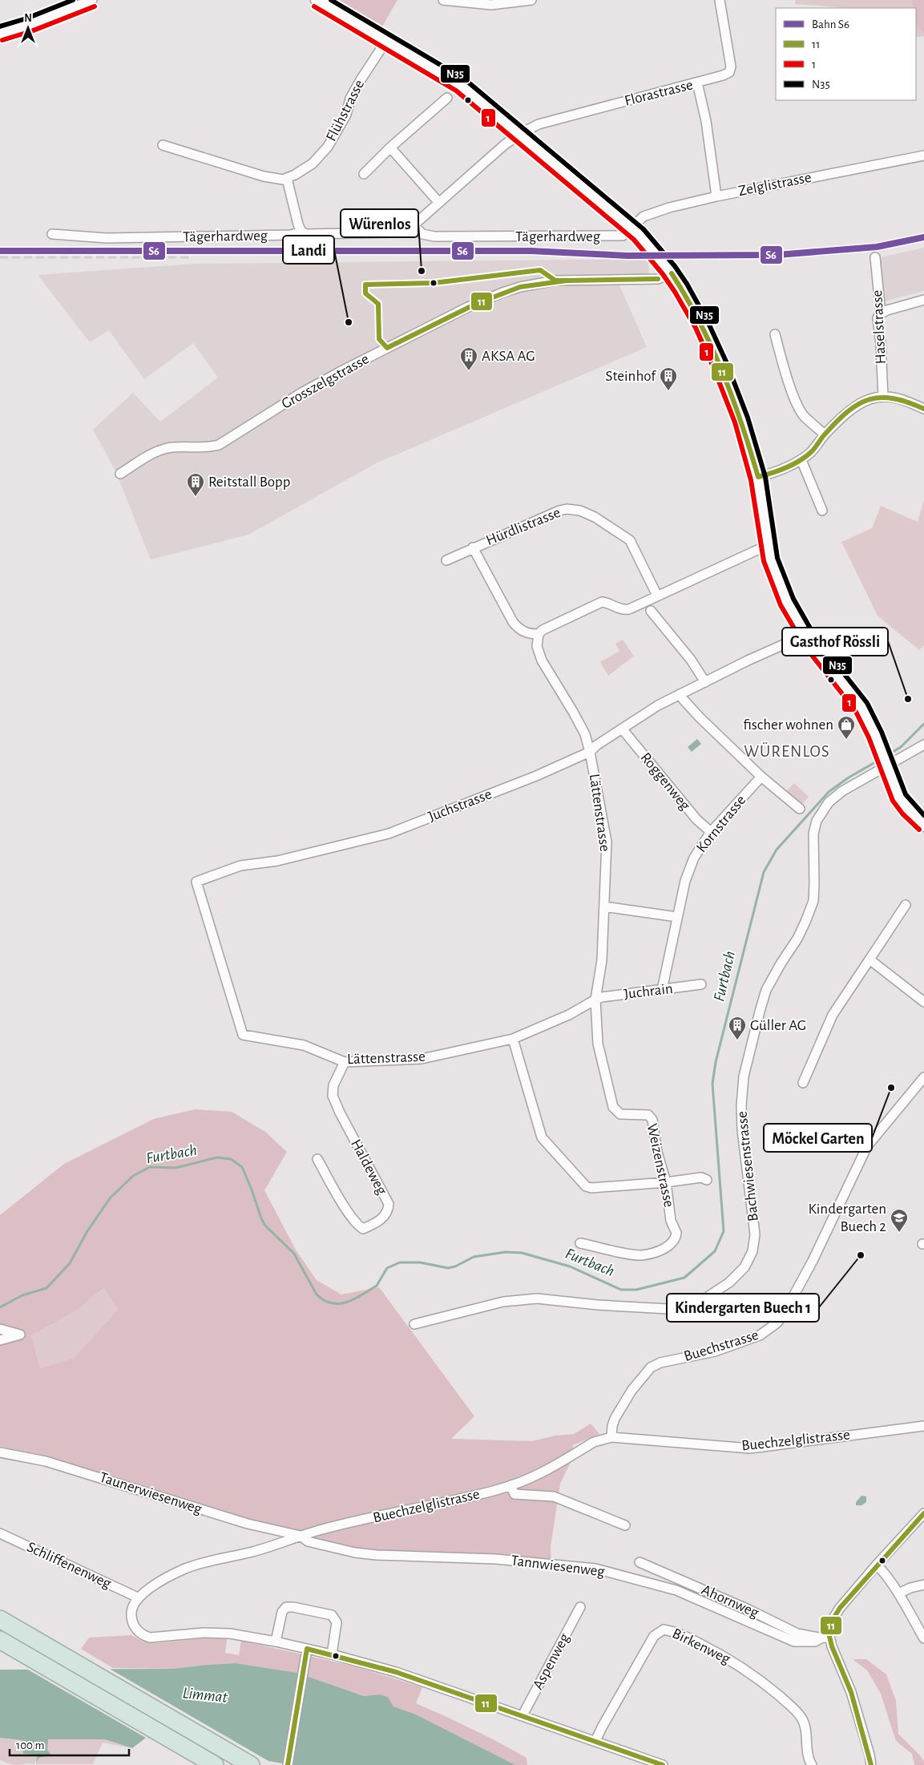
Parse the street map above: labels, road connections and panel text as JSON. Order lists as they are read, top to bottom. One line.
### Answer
{"streets":{"street":["Florastrasse","Flühstrasse","Zelglistrasse","Tägerhardweg","Haselstrasse","Grosszelgstrasse","Hürdlistrasse","Roggenweg","Juchstrasse","Lättenstrasse","Kornstrasse","Juchrain","Weizenstrasse","Bachwiesenstrasse","Haldeweg","Buechstrasse","Buechzelglistrasse","Taunerwiesenweg","Schliffenenweg","Tannwiesenweg","Ahornweg","Birkenweg","Aspenweg"]},"crossings":[["Florastrasse","Tägerhardweg"],["Zelglistrasse","Tägerhardweg"],["Roggenweg","Juchstrasse"],["Roggenweg","Kornstrasse"],["Juchstrasse","Lättenstrasse"],["Lättenstrasse","Juchrain"],["Lättenstrasse","Weizenstrasse"],["Lättenstrasse","Haldeweg"],["Kornstrasse","Juchrain"],["Juchrain","Weizenstrasse"],["Buechstrasse","Buechzelglistrasse"],["Buechzelglistrasse","Taunerwiesenweg"],["Buechzelglistrasse","Schliffenenweg"],["Buechzelglistrasse","Tannwiesenweg"],["Taunerwiesenweg","Tannwiesenweg"],["Tannwiesenweg","Ahornweg"]],"districts":["WÜRENLOS"],"water":["Furtbach","Limmat"],"places":{"other":["Würenlos","Landi","Gasthof Rössli","Möckel Garten","Kindergarten Buech 1"],"building":["AKSA AG","Steinhof","Reitstall Bopp","Güller AG"],"shop":["fischer wohnen"],"school or university":["Kindergarten Buech 2"]},"lines":["transit line N35","transit line 1","rail line S6","transit line 11"],"legend":["Bahn S6","11","1","N35"],"scale_bar":"100 m","north":"top"}
